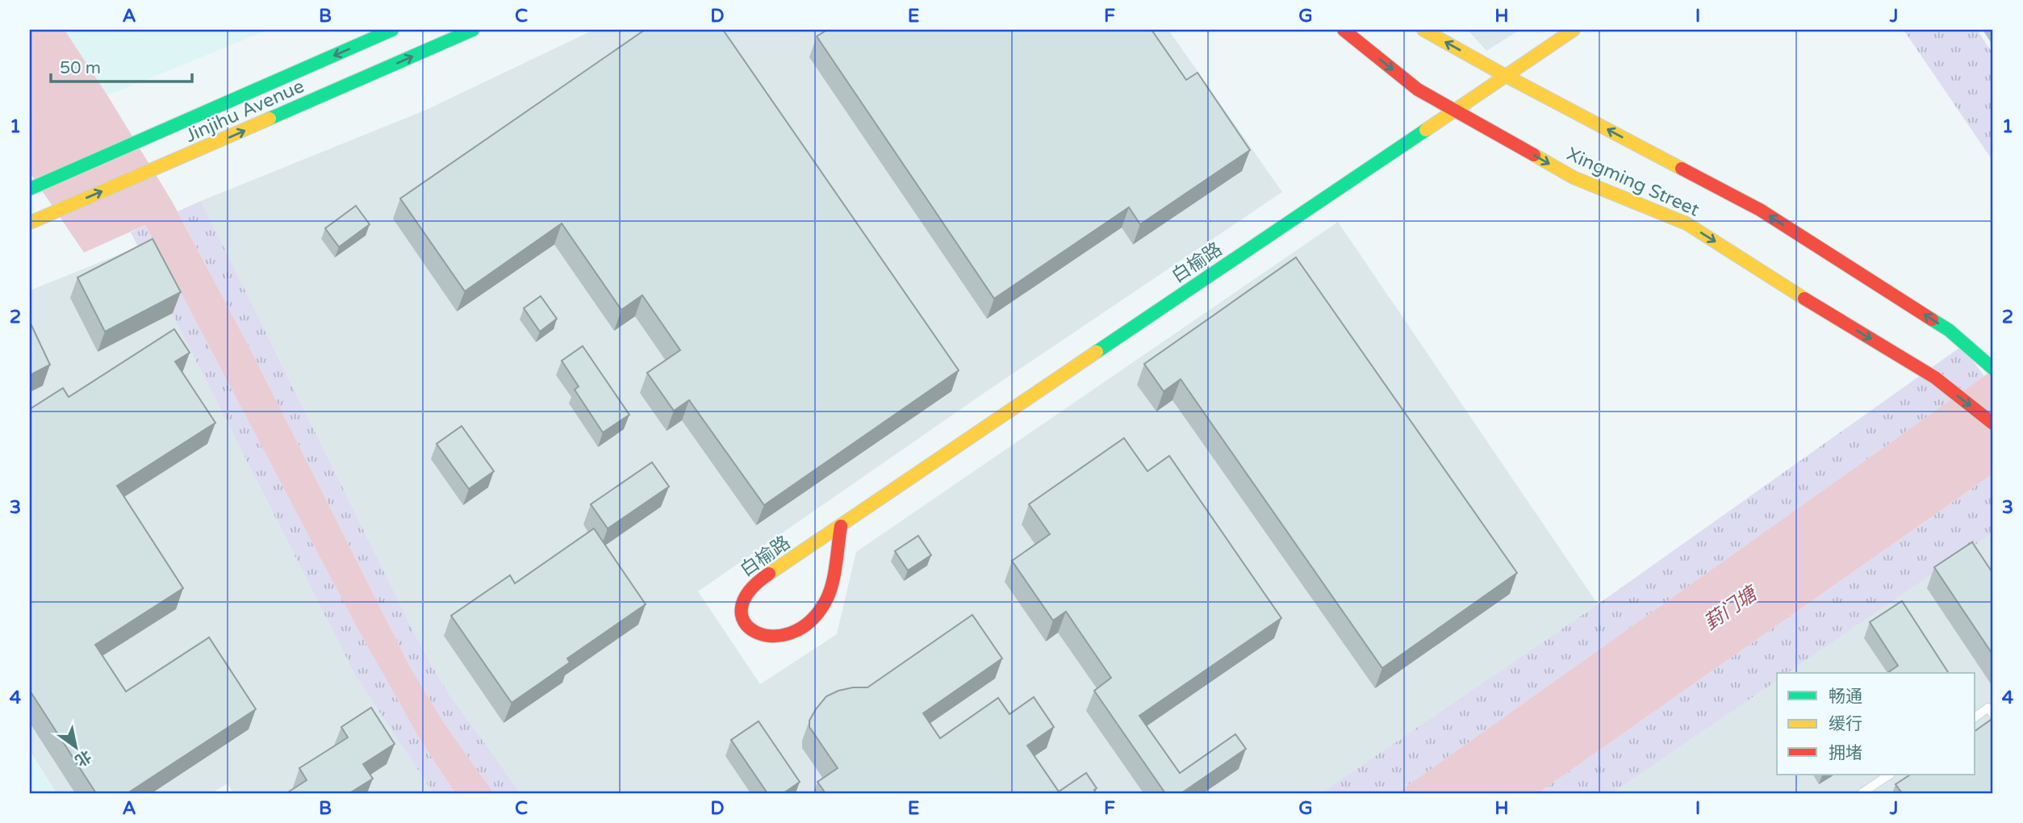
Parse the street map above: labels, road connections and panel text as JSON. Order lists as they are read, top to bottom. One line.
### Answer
{"streets":{"main road":["Jinjihu Avenue","Xingming Street","白榆路"]},"crossings":[["Xingming Street","白榆路"]],"water":["葑门塘"],"legend":["畅通","缓行","拥堵"],"scale_bar":"50 m","north":"bottom right","grid":{"columns":["A","B","C","D","E","F","G","H","I","J"],"rows":["1","2","3","4"]}}
